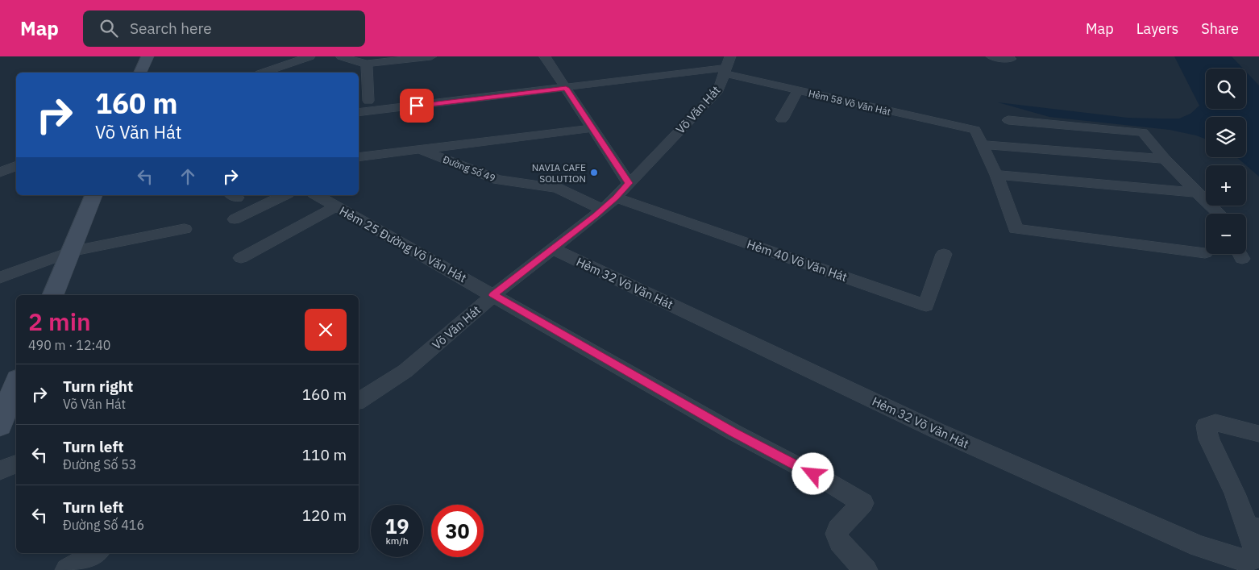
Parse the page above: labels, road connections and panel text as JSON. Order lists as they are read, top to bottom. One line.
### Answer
{"streets":{"street":["Hẻm 58 Võ Văn Hát","Võ Văn Hát","Đường Số 49","Hẻm 25 Đường Võ Văn Hát","Hẻm 40 Võ Văn Hát","Hẻm 32 Võ Văn Hát"]},"crossings":[["Hẻm 58 Võ Văn Hát","Võ Văn Hát"],["Võ Văn Hát","Đường Số 49"],["Võ Văn Hát","Hẻm 25 Đường Võ Văn Hát"],["Võ Văn Hát","Hẻm 40 Võ Văn Hát"],["Võ Văn Hát","Hẻm 32 Võ Văn Hát"]],"places":["NAVIA CAFE SOLUTION"],"page":{"header":"Map","search":"Search here","nav":["Map","Layers","Share"],"map_buttons":["+","−"],"turn":["160 m","Võ Văn Hát"],"heading":["2 min","490 m · 12:40"],"list":[{"name":"Turn right","note":"Võ Văn Hát","value":"160 m"},{"name":"Turn left","note":"Đường Số 53","value":"110 m"},{"name":"Turn left","note":"Đường Số 416","value":"120 m"}],"speed":"19 km/h","limit":"30"}}
